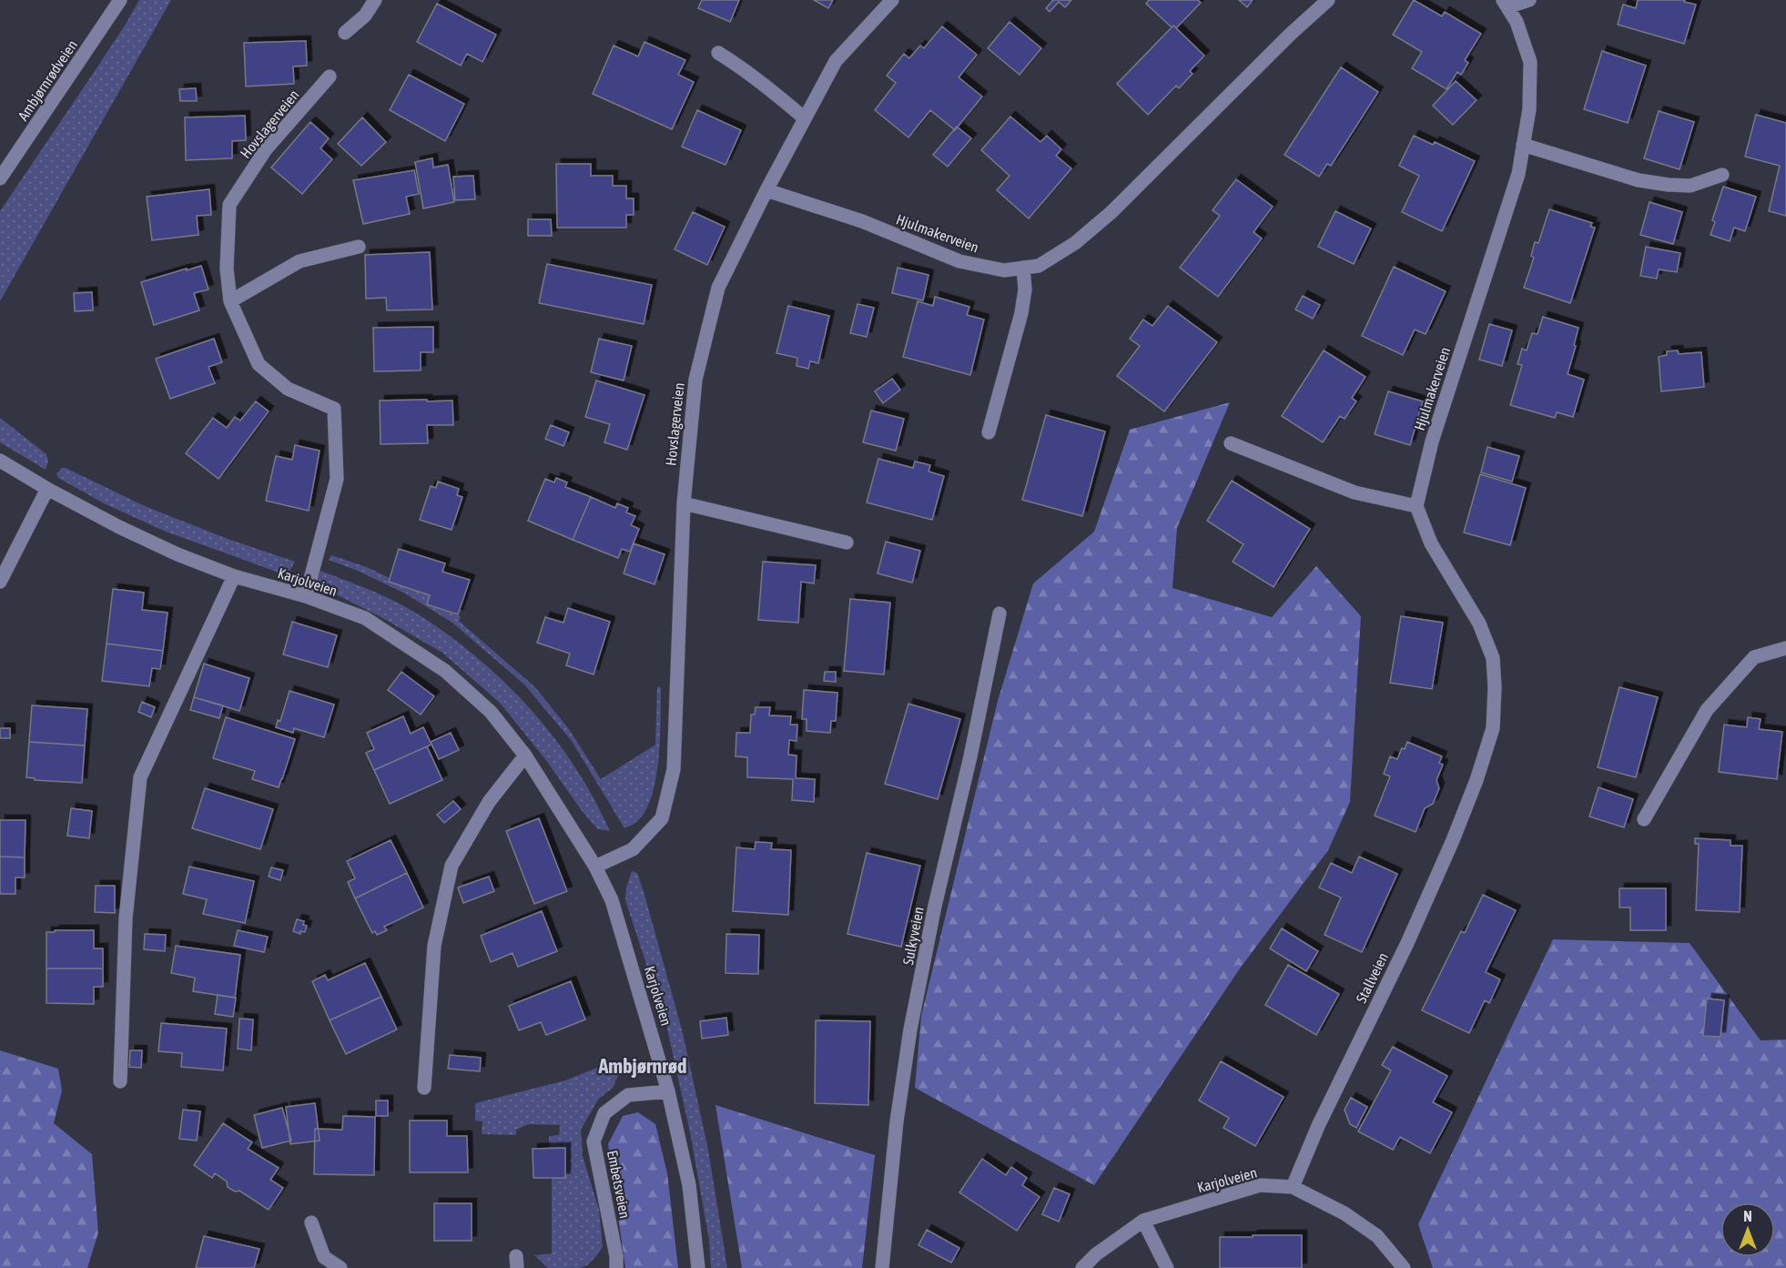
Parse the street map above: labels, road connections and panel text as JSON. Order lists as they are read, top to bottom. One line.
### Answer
{"streets":{"street":["Ambjørnrødveien","Hovslagerveien","Hjulmakerveien","Karjolveien","Sulkyveien","Stallveien","Embetsveien"]},"crossings":[["Hovslagerveien","Hjulmakerveien"],["Hovslagerveien","Karjolveien"],["Hjulmakerveien","Stallveien"],["Karjolveien","Stallveien"],["Karjolveien","Embetsveien"]],"districts":["Ambjørnrød"],"north":"top"}
